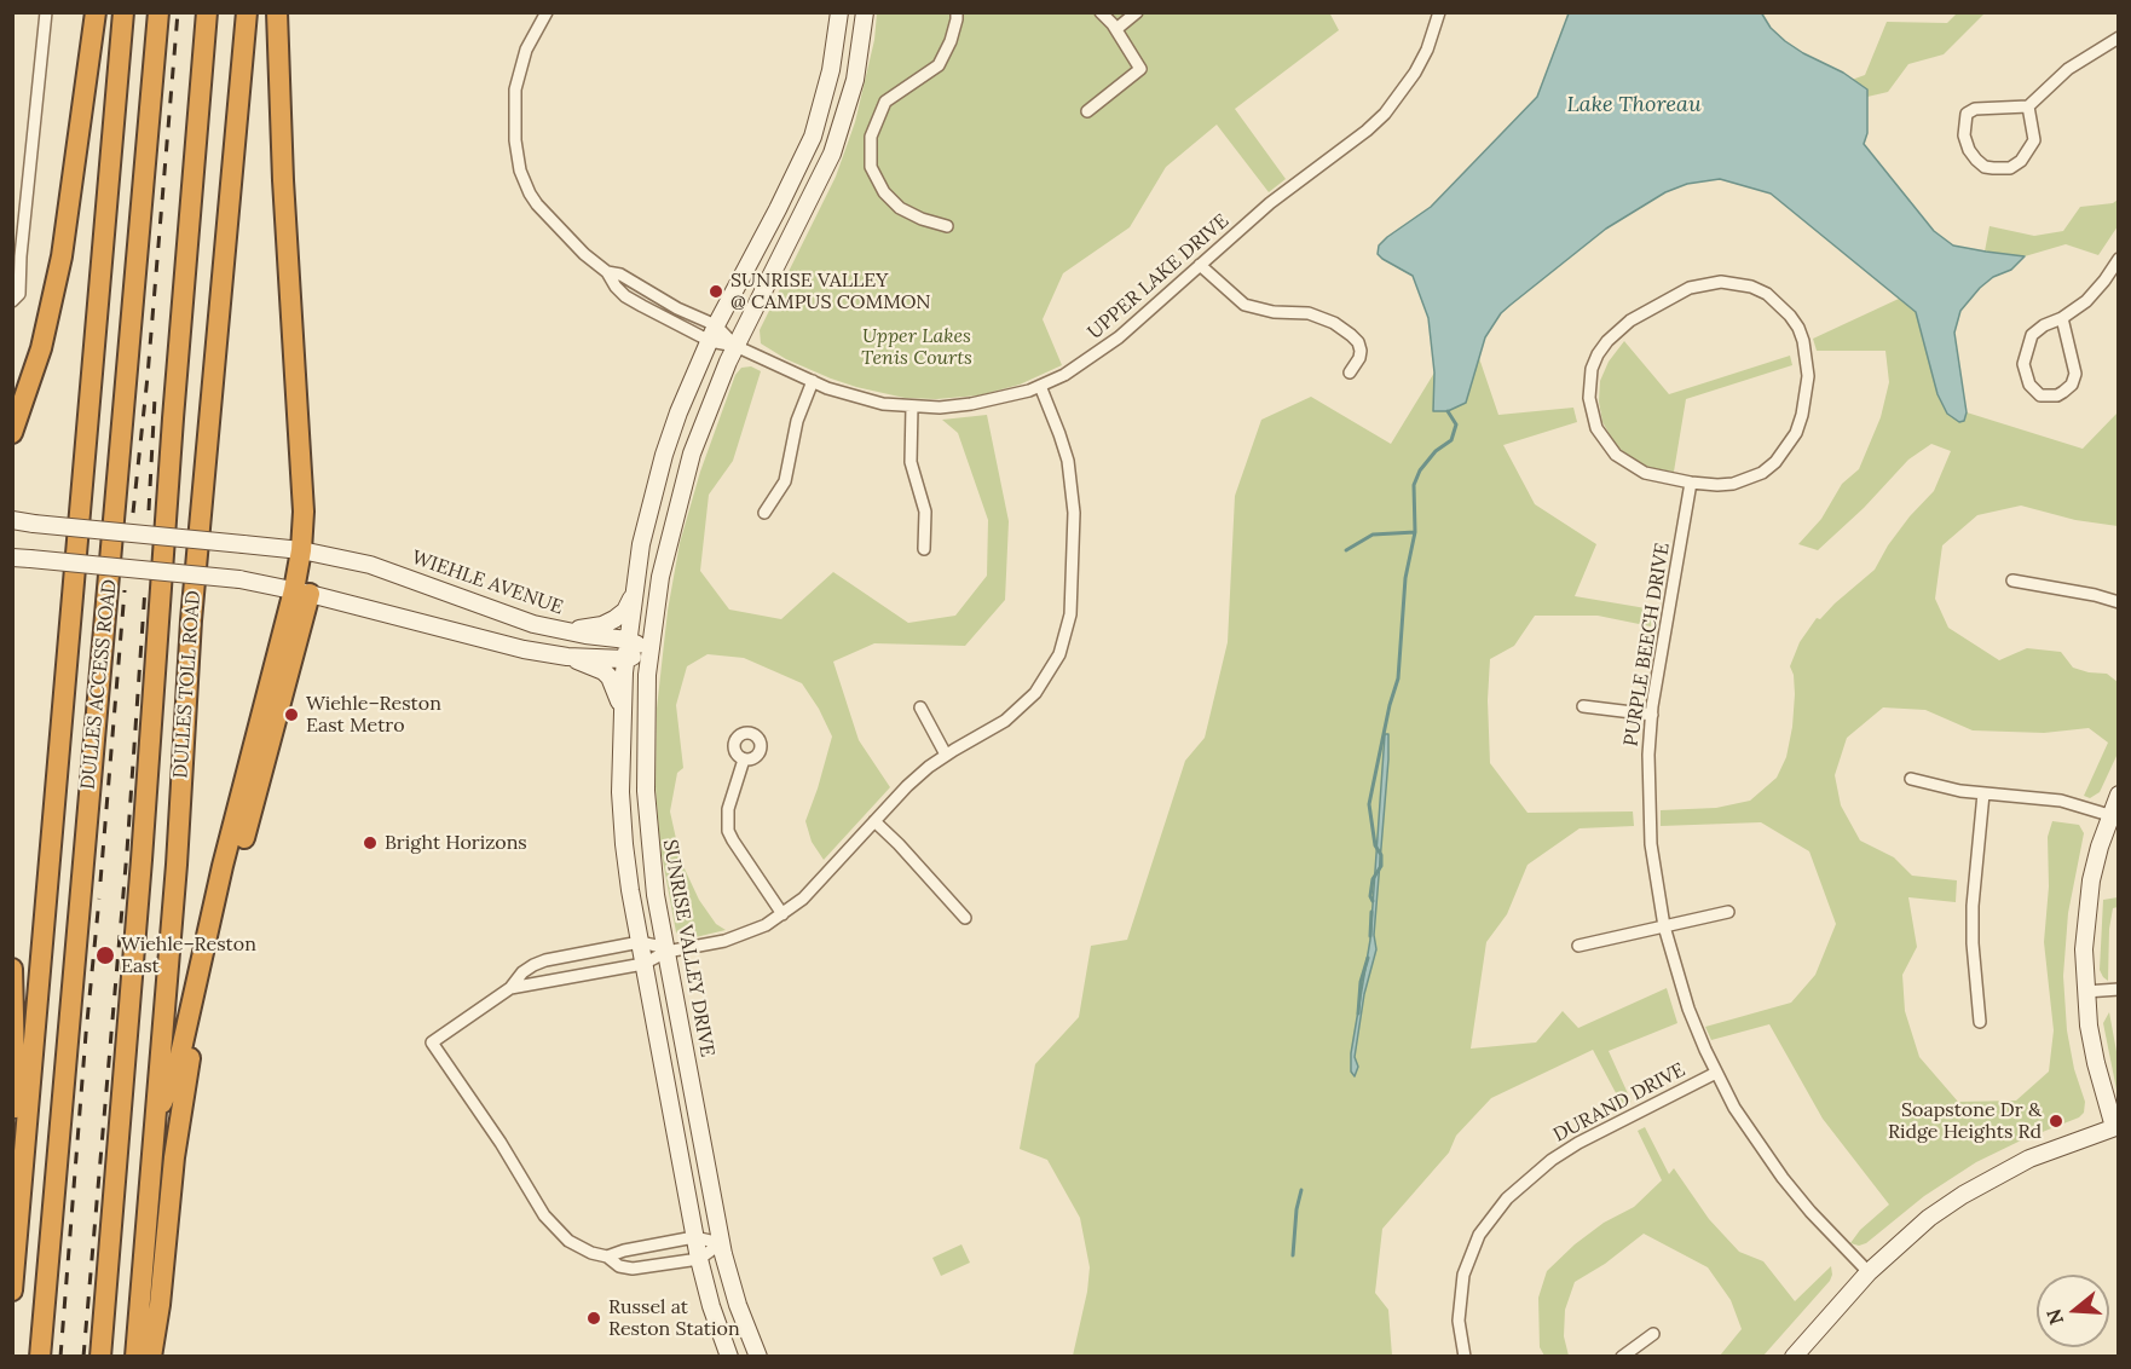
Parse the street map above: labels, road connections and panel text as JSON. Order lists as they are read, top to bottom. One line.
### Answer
{"streets":{"highway":["DULLES ACCESS ROAD","DULLES TOLL ROAD"],"main road":["WIEHLE AVENUE","SUNRISE VALLEY DRIVE"],"street":["UPPER LAKE DRIVE","PURPLE BEECH DRIVE","DURAND DRIVE"]},"crossings":[["UPPER LAKE DRIVE","SUNRISE VALLEY DRIVE"],["WIEHLE AVENUE","SUNRISE VALLEY DRIVE"],["PURPLE BEECH DRIVE","DURAND DRIVE"]],"water":["Lake Thoreau"],"parks":["Upper Lakes Tenis Courts"],"places":["SUNRISE VALLEY @ CAMPUS COMMON","Wiehle–Reston East Metro","Bright Horizons","Wiehle–Reston East","Soapstone Dr & Ridge Heights Rd","Russel at Reston Station"],"north":"left"}
